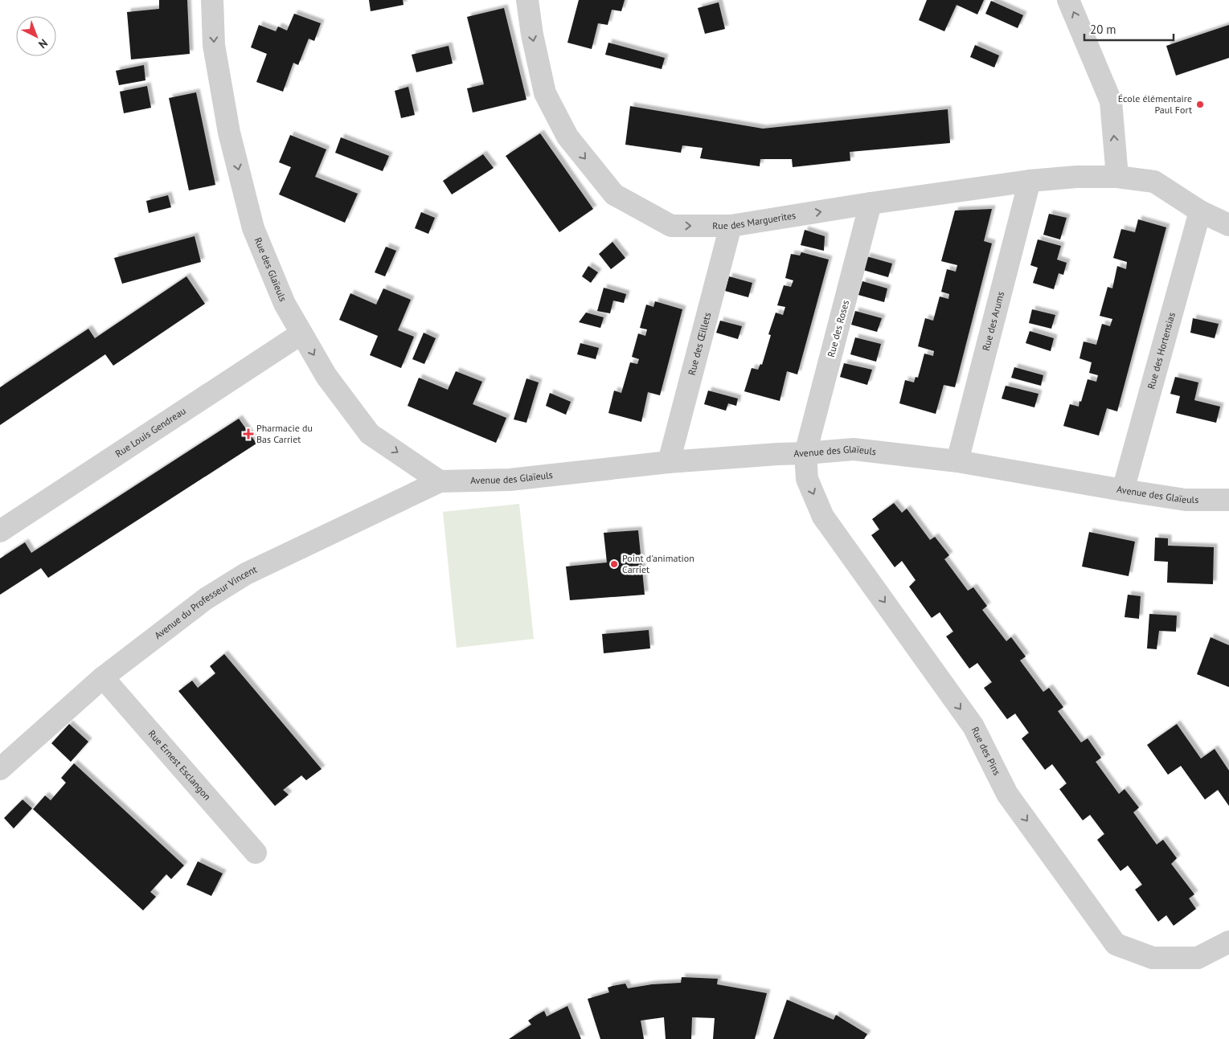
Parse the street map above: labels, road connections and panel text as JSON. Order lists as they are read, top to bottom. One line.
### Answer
{"streets":{"street":["Rue des Marguerites","Rue des Glaïeuls","Rue des Arums","Rue des Roses","Rue des Œillets","Rue des Hortensias","Rue Louis Gendreau","Avenue des Glaïeuls","Avenue du Professeur Vincent","Rue des Pins","Rue Ernest Esclangon"]},"crossings":[["Rue des Marguerites","Rue des Arums"],["Rue des Marguerites","Rue des Roses"],["Rue des Marguerites","Rue des Œillets"],["Rue des Marguerites","Rue des Hortensias"],["Rue des Glaïeuls","Rue Louis Gendreau"],["Rue des Glaïeuls","Avenue des Glaïeuls"],["Rue des Glaïeuls","Avenue du Professeur Vincent"],["Rue des Arums","Avenue des Glaïeuls"],["Rue des Roses","Avenue des Glaïeuls"],["Rue des Roses","Rue des Pins"],["Rue des Œillets","Avenue des Glaïeuls"],["Rue des Hortensias","Avenue des Glaïeuls"],["Avenue des Glaïeuls","Avenue du Professeur Vincent"],["Avenue des Glaïeuls","Rue des Pins"],["Avenue du Professeur Vincent","Rue Ernest Esclangon"]],"one_way":["Rue des Marguerites","Rue des Glaïeuls","Rue des Pins"],"places":{"other":["École élémentaire Paul Fort","Point d'animation Carriet"],"health":["Pharmacie du Bas Carriet"]},"scale_bar":"20 m","north":"bottom right"}
